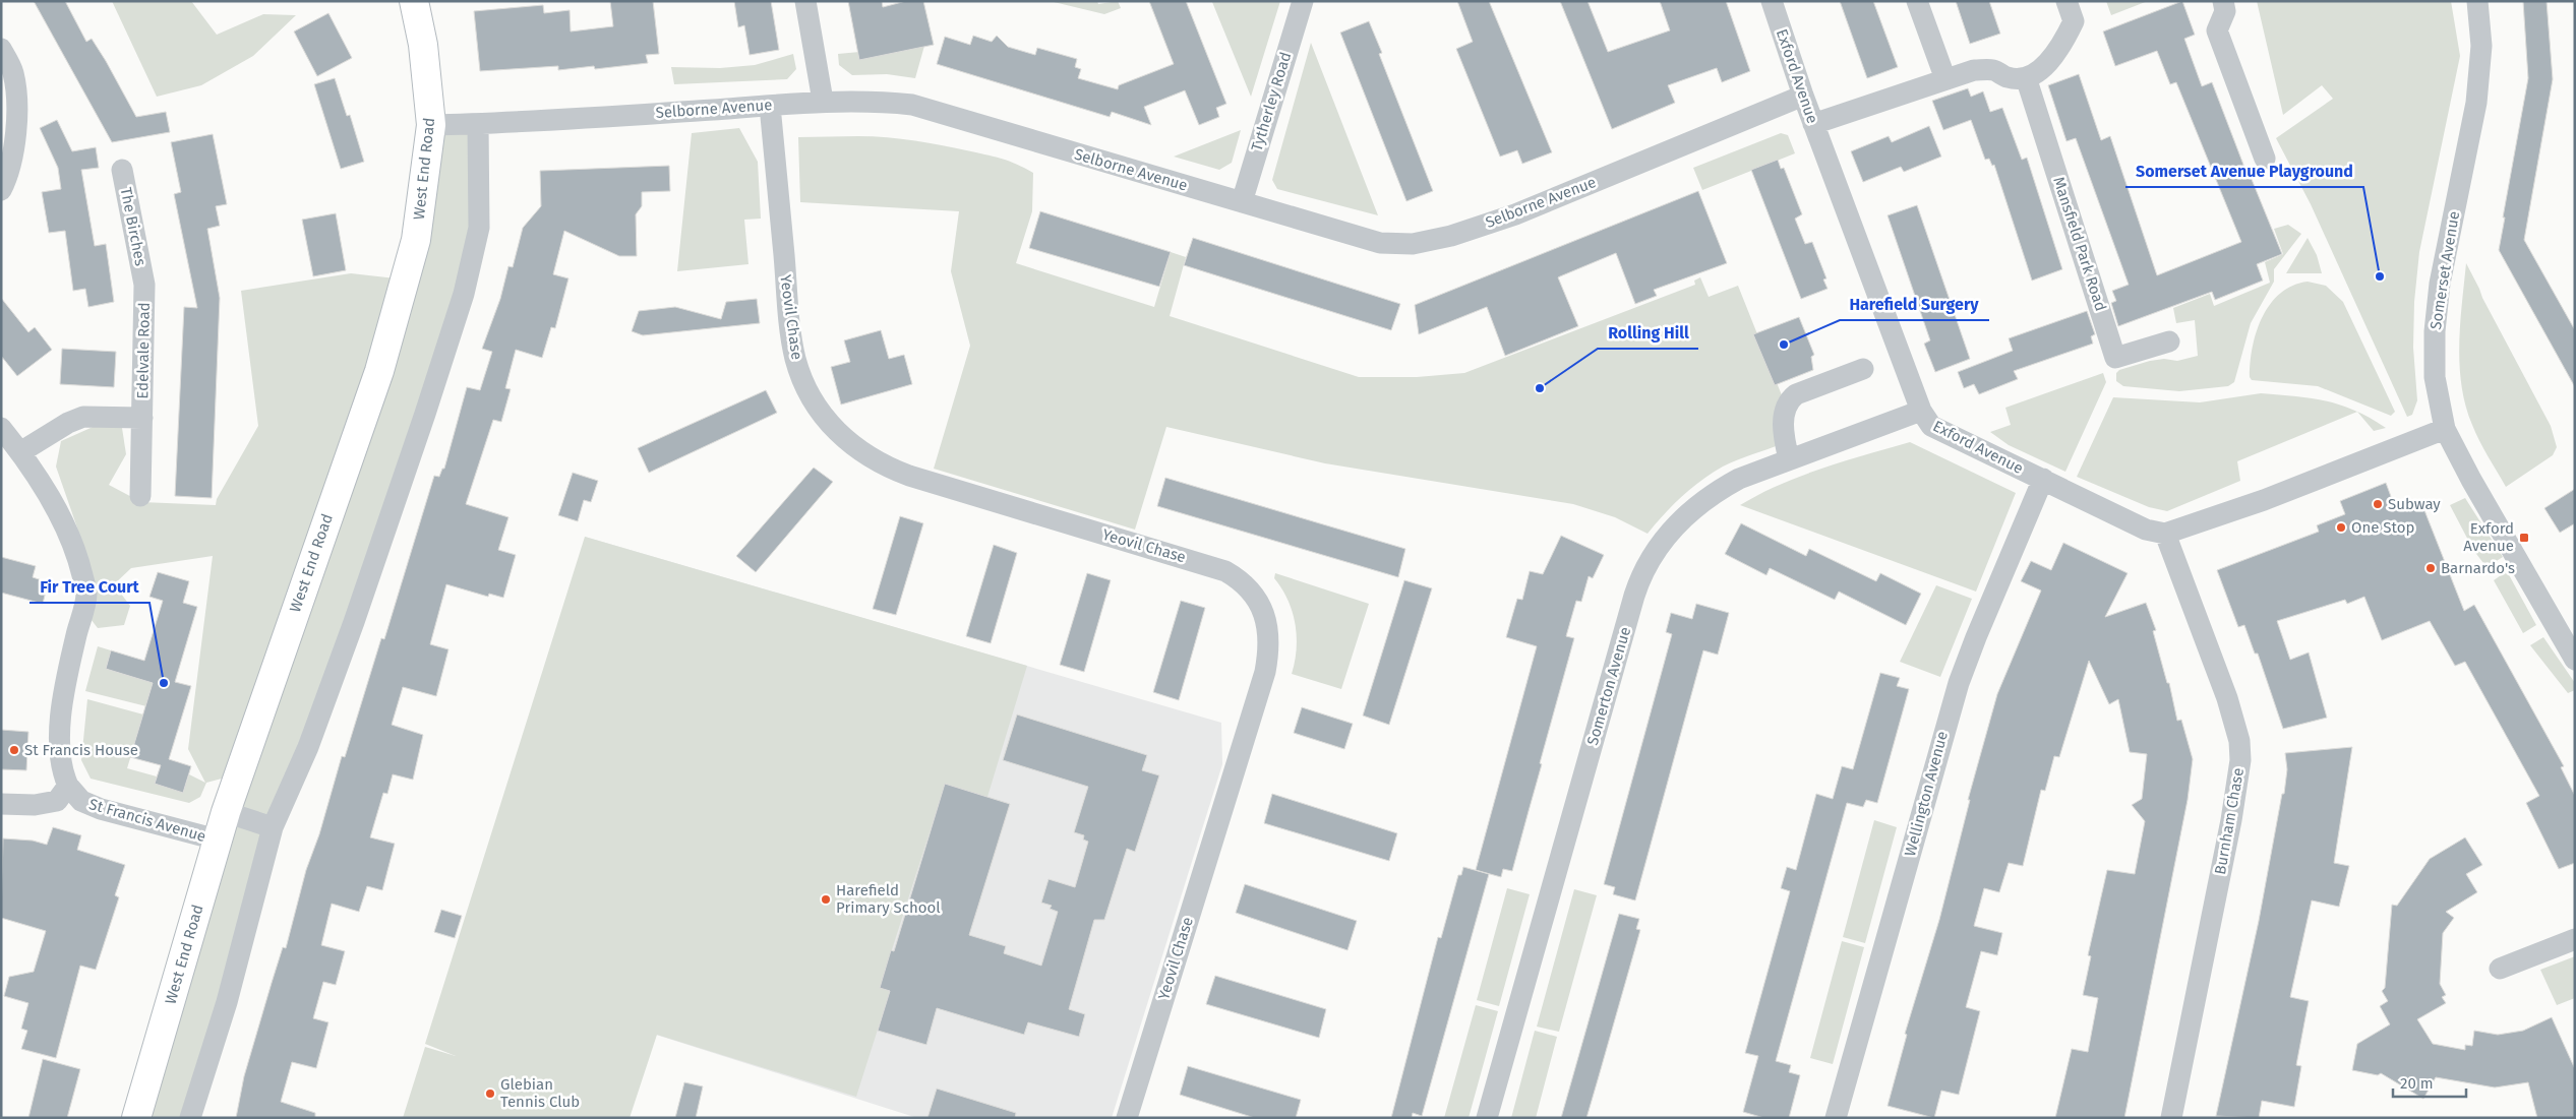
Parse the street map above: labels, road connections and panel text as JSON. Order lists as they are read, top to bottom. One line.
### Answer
{"streets":{"street":["Exford Avenue","Tytherley Road","Selborne Avenue","West End Road","The Birches","Mansfield Park Road","Somerset Avenue","Yeovil Chase","Edelvale Road","Somerton Avenue","Wellington Avenue","St Francis Avenue","Burnham Chase"]},"crossings":[["Exford Avenue","Selborne Avenue"],["Exford Avenue","Somerton Avenue"],["Exford Avenue","Wellington Avenue"],["Exford Avenue","Burnham Chase"],["Tytherley Road","Selborne Avenue"],["Selborne Avenue","West End Road"],["Selborne Avenue","Yeovil Chase"],["West End Road","St Francis Avenue"],["The Birches","Edelvale Road"]],"places":{"other":["Somerset Avenue Playground","Harefield Surgery","Rolling Hill","Subway","One Stop","Barnardo's","Fir Tree Court","St Francis House","Harefield Primary School","Glebian Tennis Club"],"transit":["Exford Avenue"]},"scale_bar":"20 m"}
